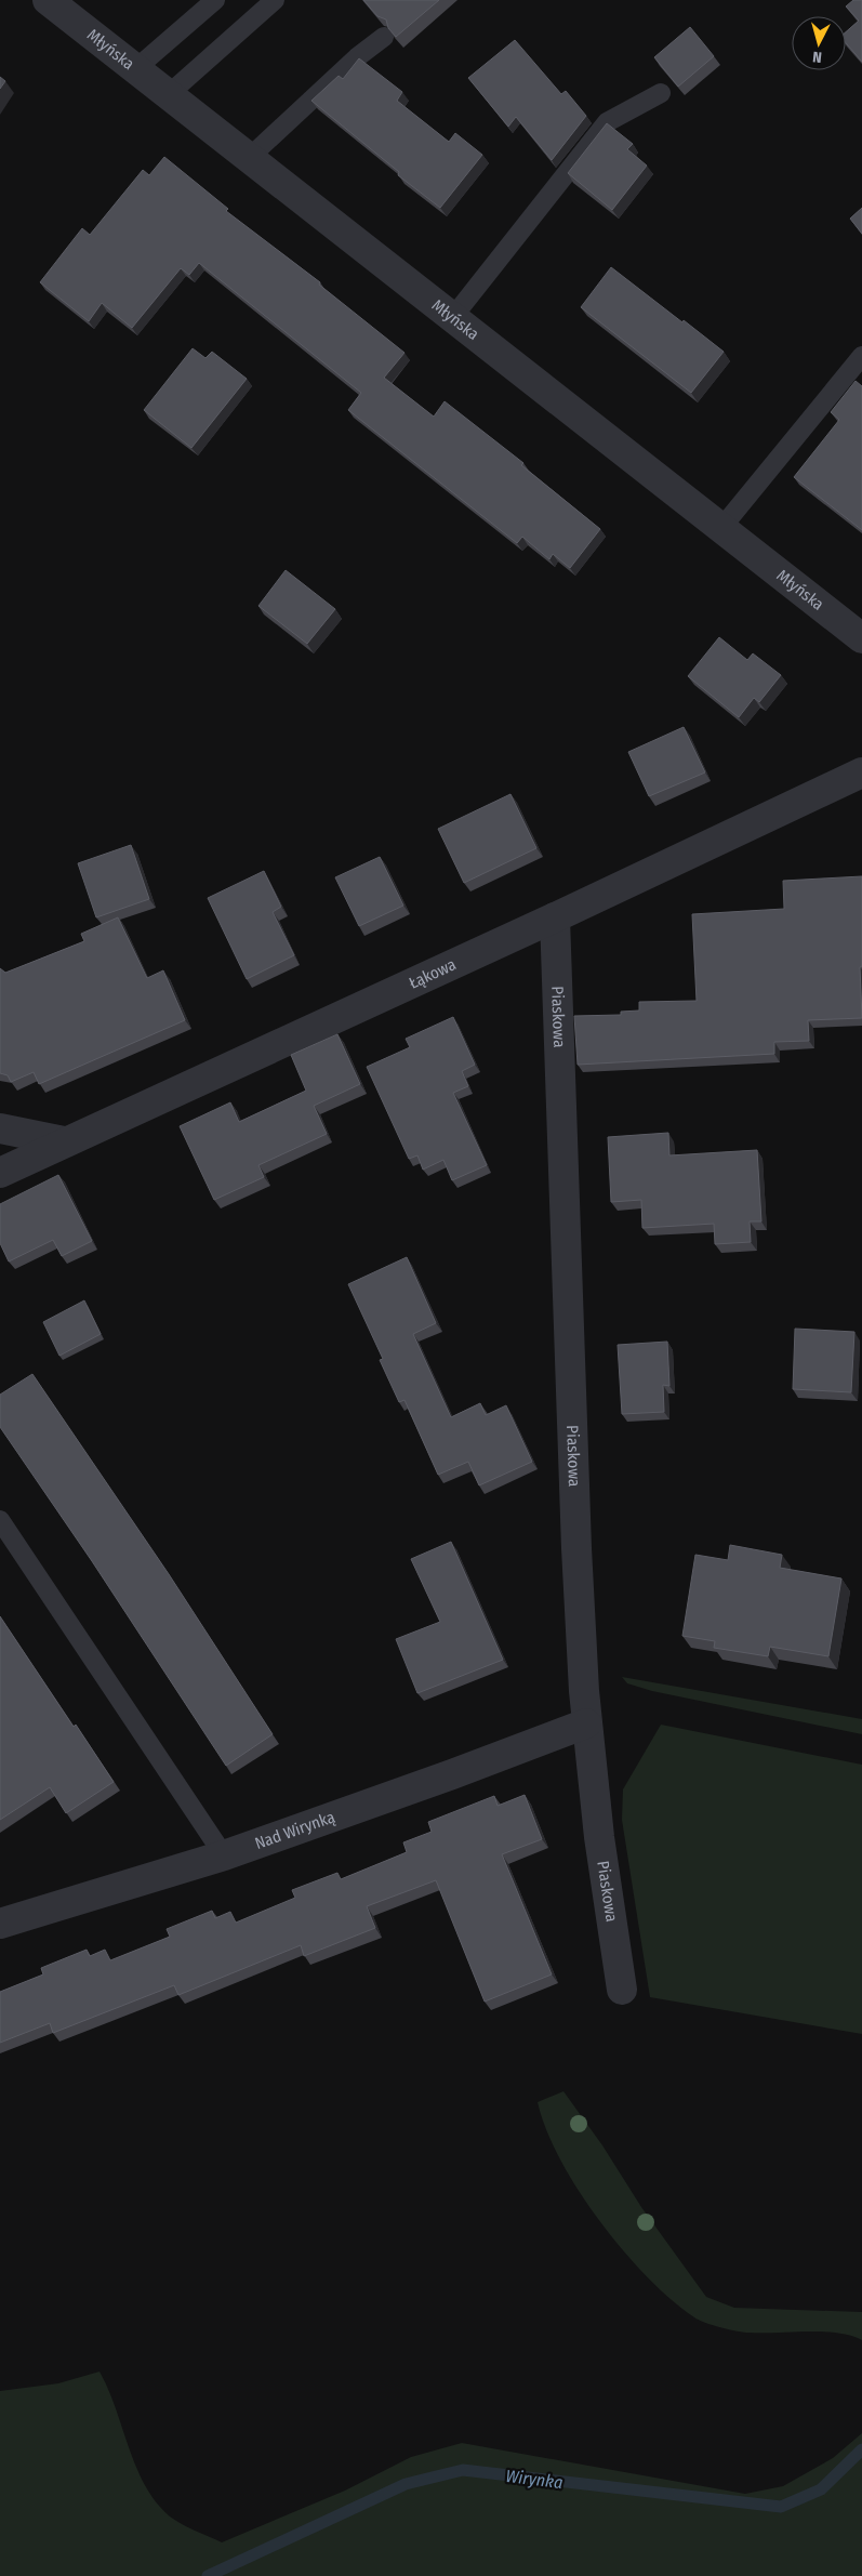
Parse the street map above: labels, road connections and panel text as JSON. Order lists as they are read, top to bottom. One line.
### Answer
{"streets":{"street":["Młyńska","Łąkowa","Piaskowa","Nad Wirynką"]},"crossings":[["Łąkowa","Piaskowa"],["Piaskowa","Nad Wirynką"]],"water":["Wirynka"],"north":"bottom"}
